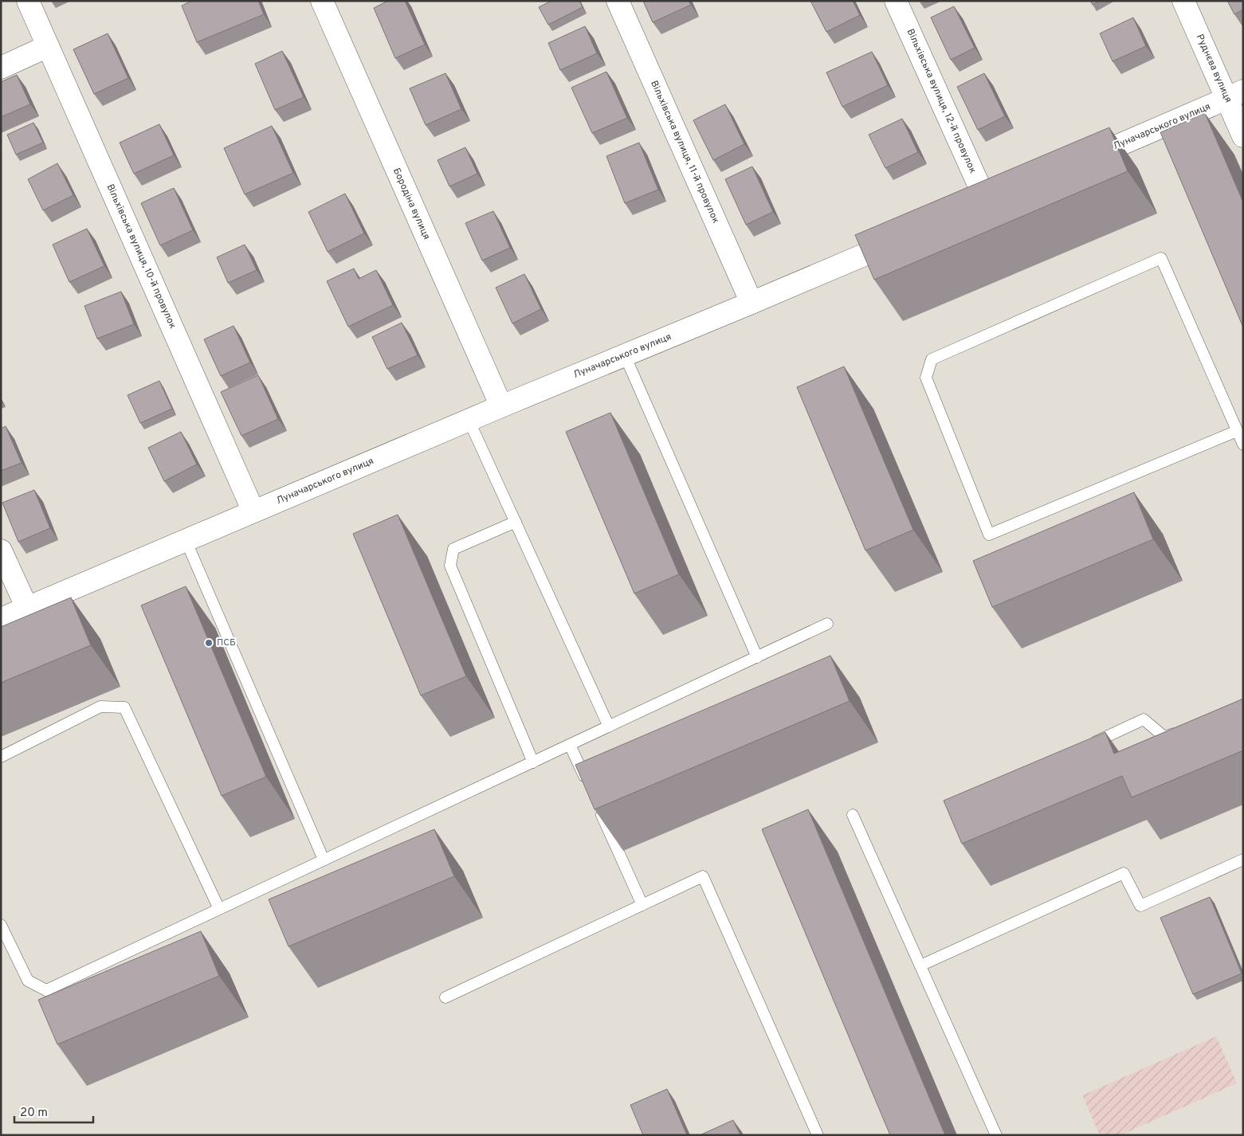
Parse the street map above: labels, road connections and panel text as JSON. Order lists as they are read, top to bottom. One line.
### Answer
{"streets":{"street":["Руднєва вулиця","Вільхівська вулиця, 12-й провулок","Луначарського вулиця","Вільхівська вулиця, 11-й провулок","Бородіна вулиця","Вільхівська вулиця, 10-й провулок"]},"crossings":[["Руднєва вулиця","Луначарського вулиця"],["Луначарського вулиця","Вільхівська вулиця, 11-й провулок"],["Луначарського вулиця","Бородіна вулиця"],["Луначарського вулиця","Вільхівська вулиця, 10-й провулок"]],"places":["ПСБ"],"scale_bar":"20 m"}
